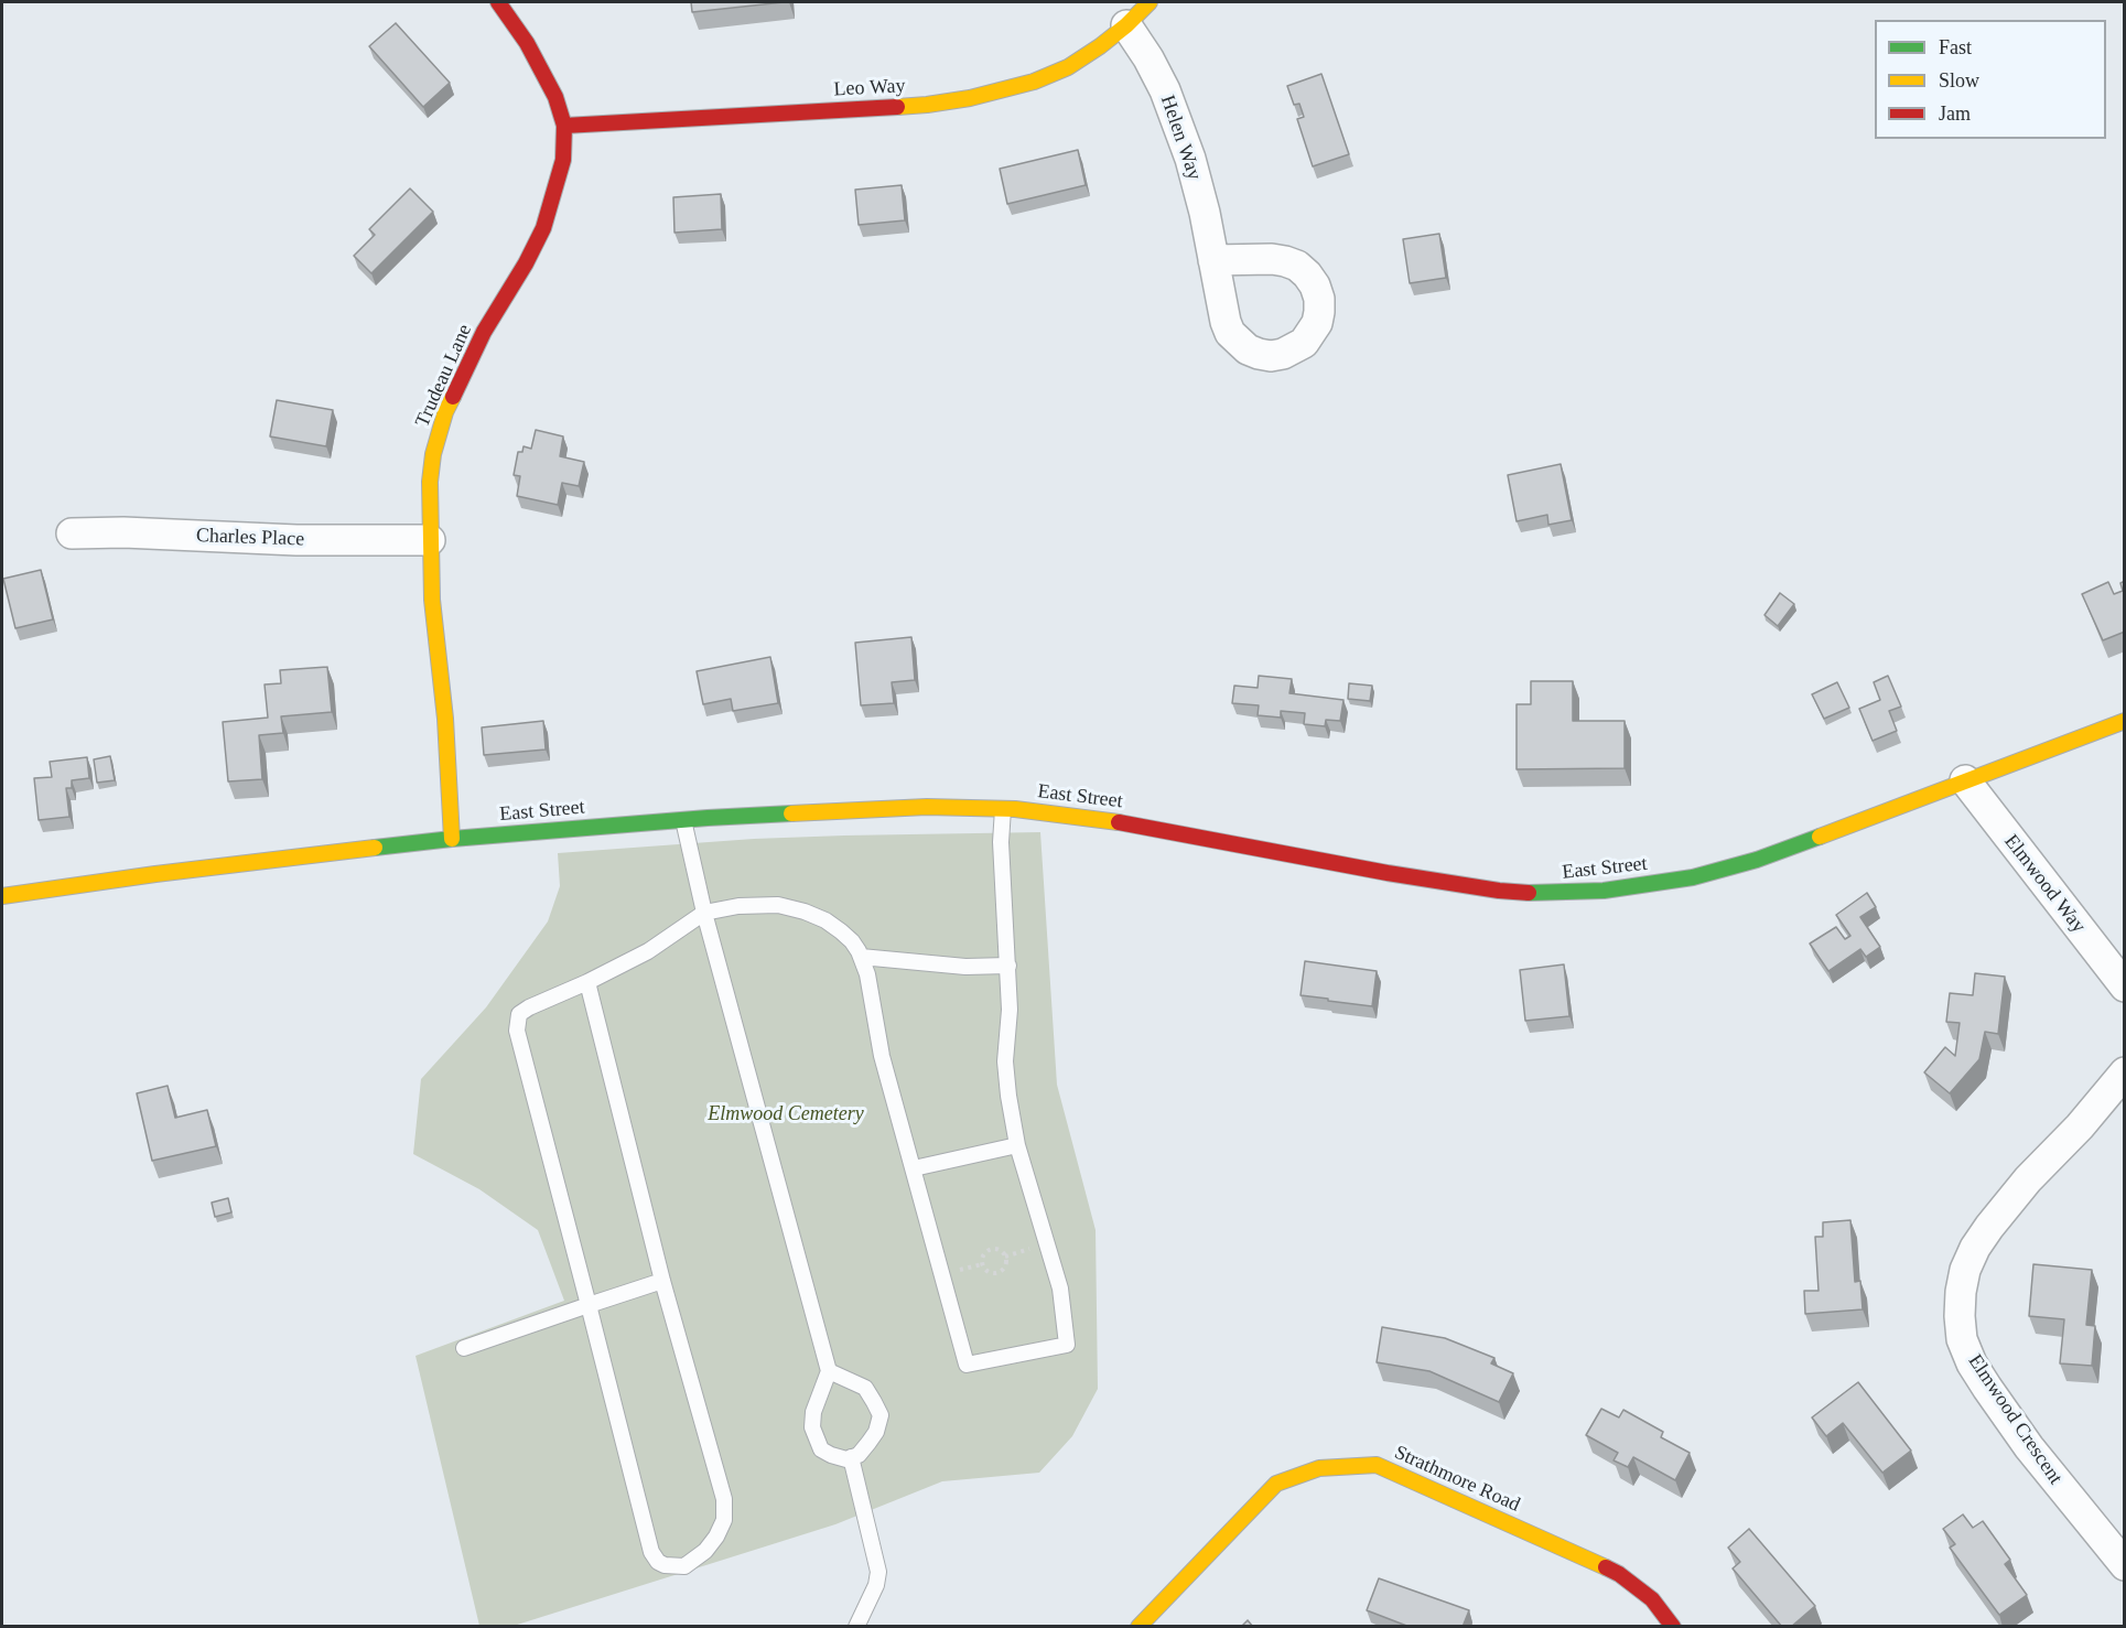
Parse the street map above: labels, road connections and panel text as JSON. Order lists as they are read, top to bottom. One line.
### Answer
{"streets":{"street":["Leo Way","Helen Way","Trudeau Lane","Charles Place","East Street","Elmwood Way","Elmwood Crescent","Strathmore Road"]},"crossings":[["Leo Way","Helen Way"],["Leo Way","Trudeau Lane"],["Trudeau Lane","Charles Place"],["Trudeau Lane","East Street"],["East Street","Elmwood Way"]],"parks":["Elmwood Cemetery"],"legend":["Fast","Slow","Jam"]}
